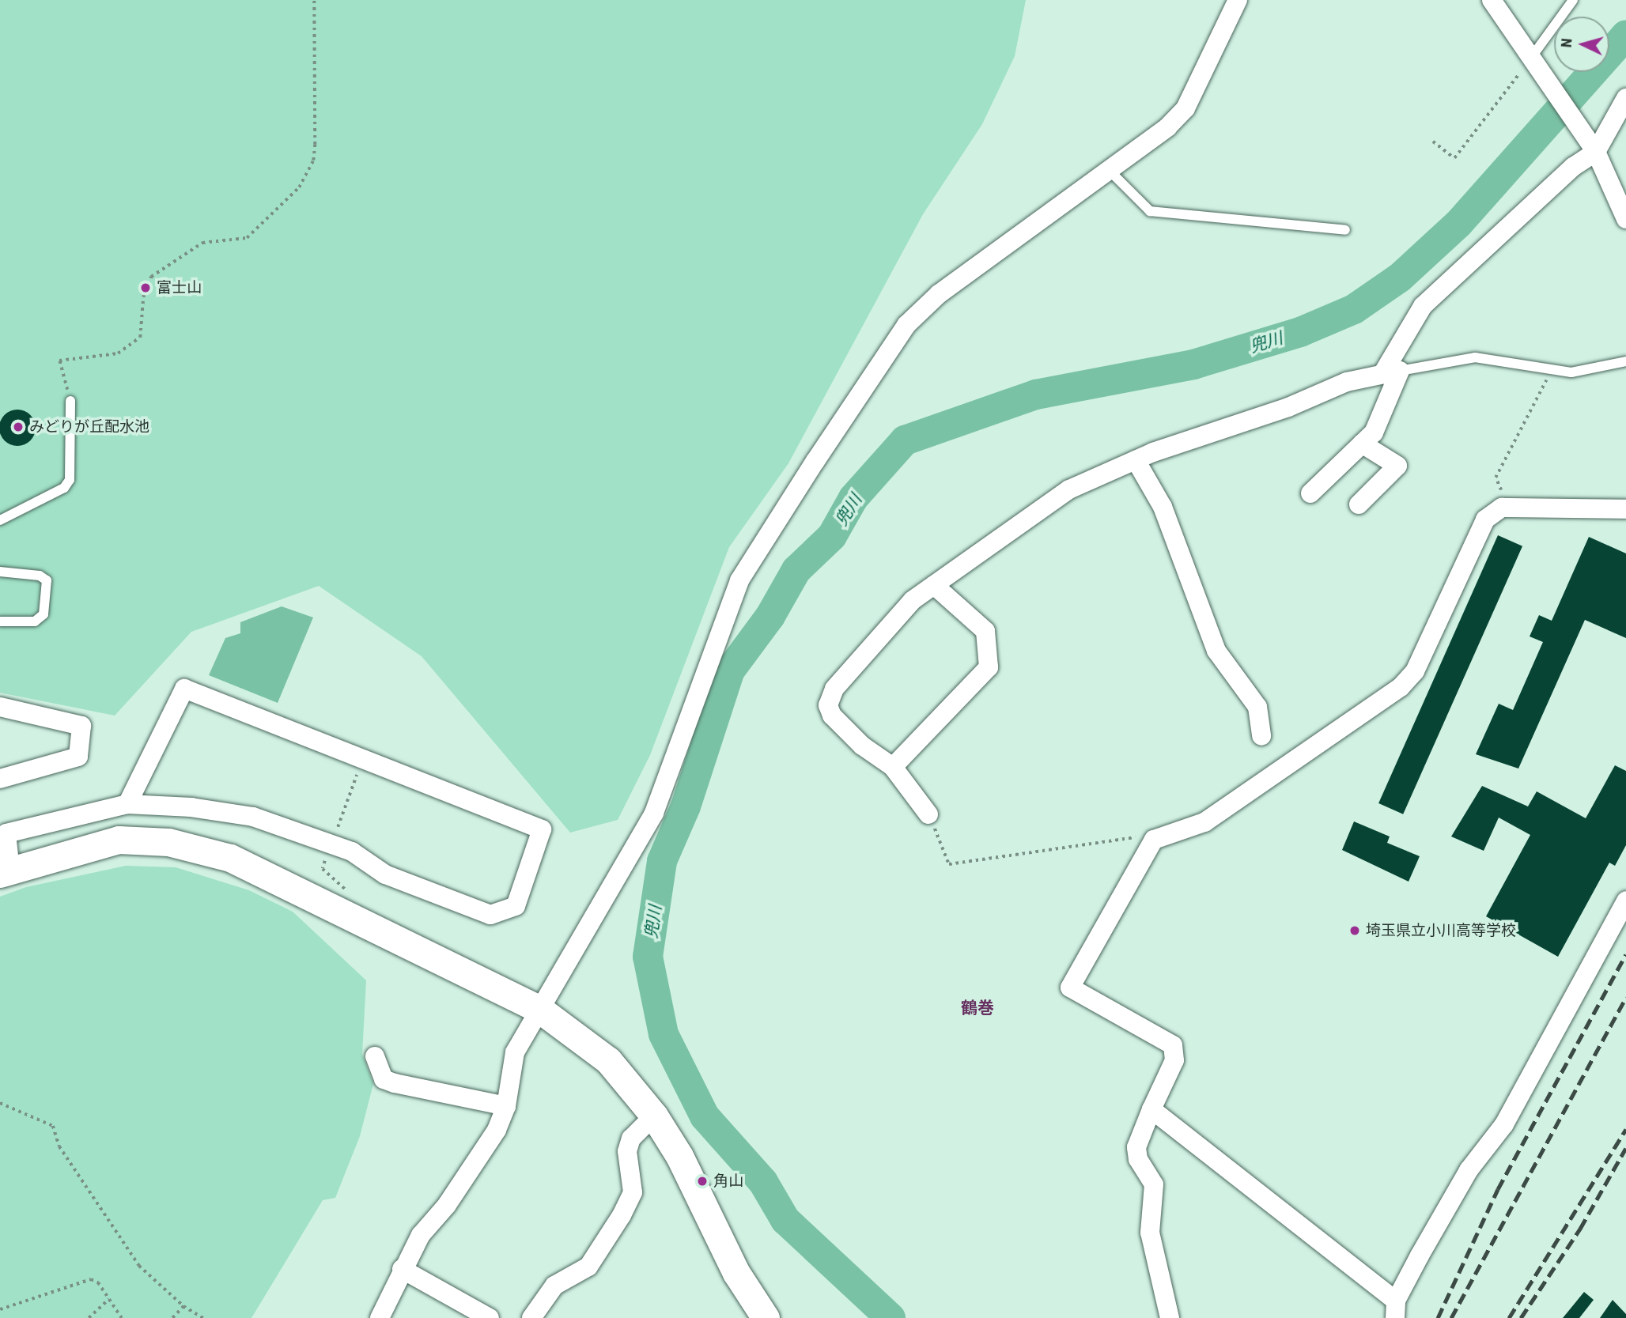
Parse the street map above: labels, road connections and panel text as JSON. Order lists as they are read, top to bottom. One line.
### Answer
{"districts":["鶴巻"],"water":["兜川"],"places":["富士山","みどりが丘配水池","埼玉県立小川高等学校","角山"],"north":"left"}
